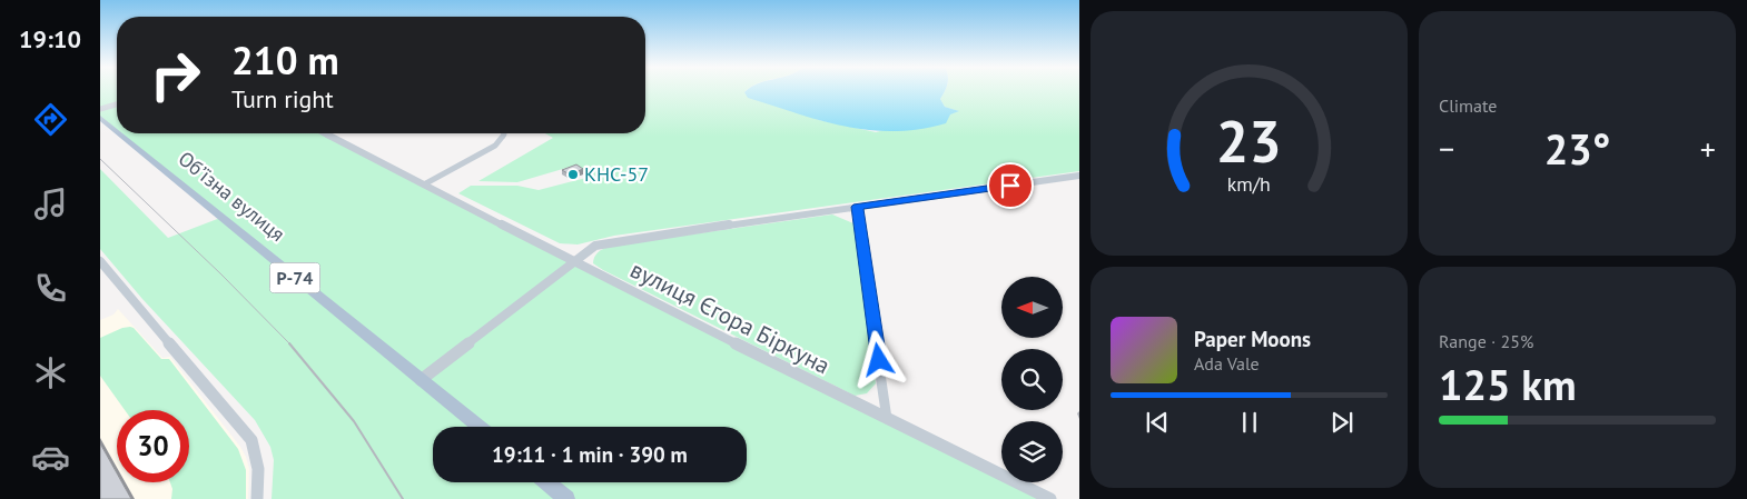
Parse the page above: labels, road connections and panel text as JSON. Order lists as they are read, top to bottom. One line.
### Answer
{"streets":{"main road":["Обʼїзна вулиця","Р-74"],"street":["вулиця Єгора Біркуна"]},"places":["КНС-57"],"north":"left","page":{"tabs":"19:10","tile":["Climate",["Range · 25%","125 km"]],"turn":["210 m","Turn right"],"heat":["−","23°","+"],"song":["Paper Moons","Ada Vale"],"limit":"30","trip":"19:11 · 1 min · 390 m","gauge":["23","km/h"]}}
